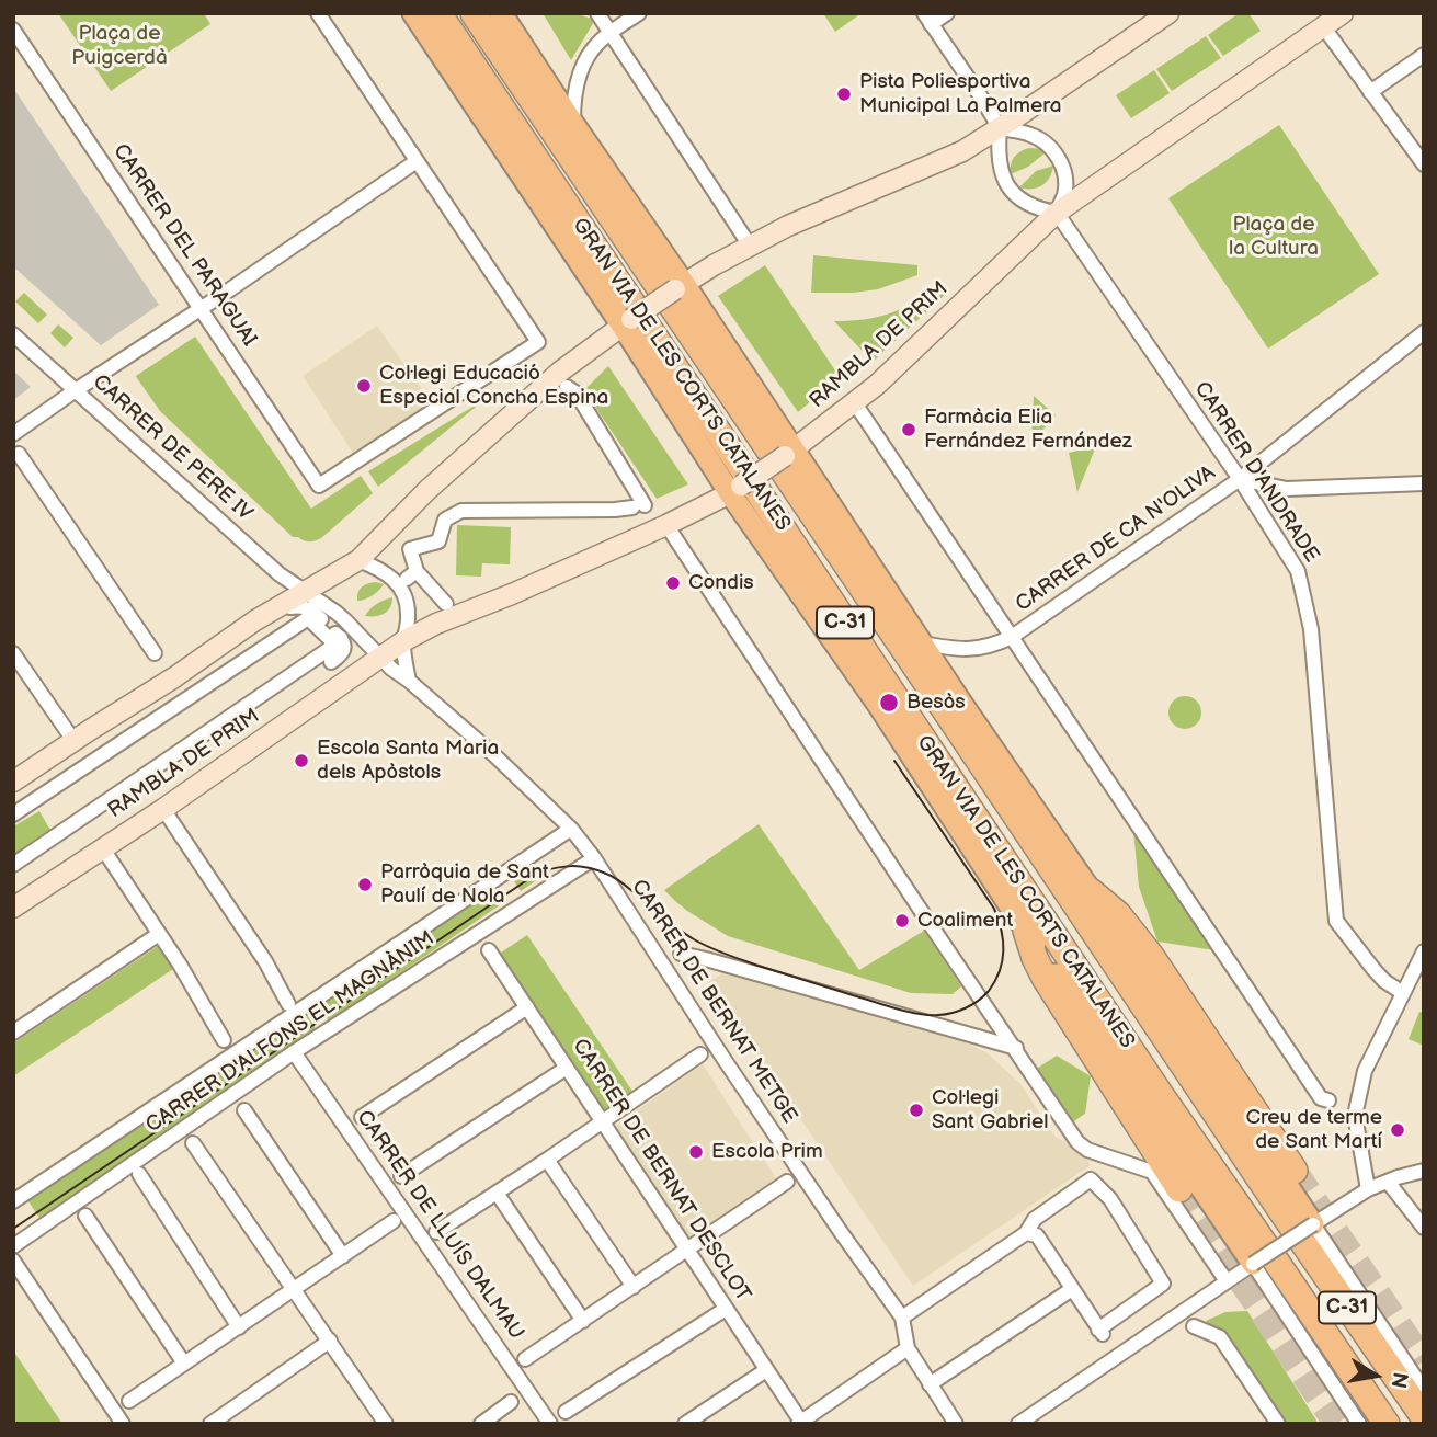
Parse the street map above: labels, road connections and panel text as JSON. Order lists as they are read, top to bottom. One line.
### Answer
{"streets":{"highway":["GRAN VIA DE LES CORTS CATALANES","C-31"],"main road":["RAMBLA DE PRIM"],"street":["CARRER DEL PARAGUAI","CARRER DE PERE IV","CARRER D'ANDRADE","CARRER DE CA N'OLIVA","CARRER DE BERNAT METGE","CARRER D'ALFONS EL MAGNÀNIM","CARRER DE BERNAT DESCLOT","CARRER DE LLUÍS DALMAU"]},"crossings":[["RAMBLA DE PRIM","CARRER D'ANDRADE"],["RAMBLA DE PRIM","CARRER DE BERNAT METGE"],["CARRER D'ANDRADE","CARRER DE CA N'OLIVA"],["CARRER DE BERNAT METGE","CARRER D'ALFONS EL MAGNÀNIM"],["CARRER D'ALFONS EL MAGNÀNIM","CARRER DE LLUÍS DALMAU"]],"parks":["Plaça de Puigcerdà","Plaça de la Cultura"],"places":["Pista Poliesportiva Municipal La Palmera","Col·legi Educació Especial Concha Espina","Farmàcia Elia Fernández Fernández","Condis","Besòs","Escola Santa Maria dels Apòstols","Parròquia de Sant Paulí de Nola","Coaliment","Col·legi Sant Gabriel","Creu de terme de Sant Martí","Escola Prim"],"north":"right"}
